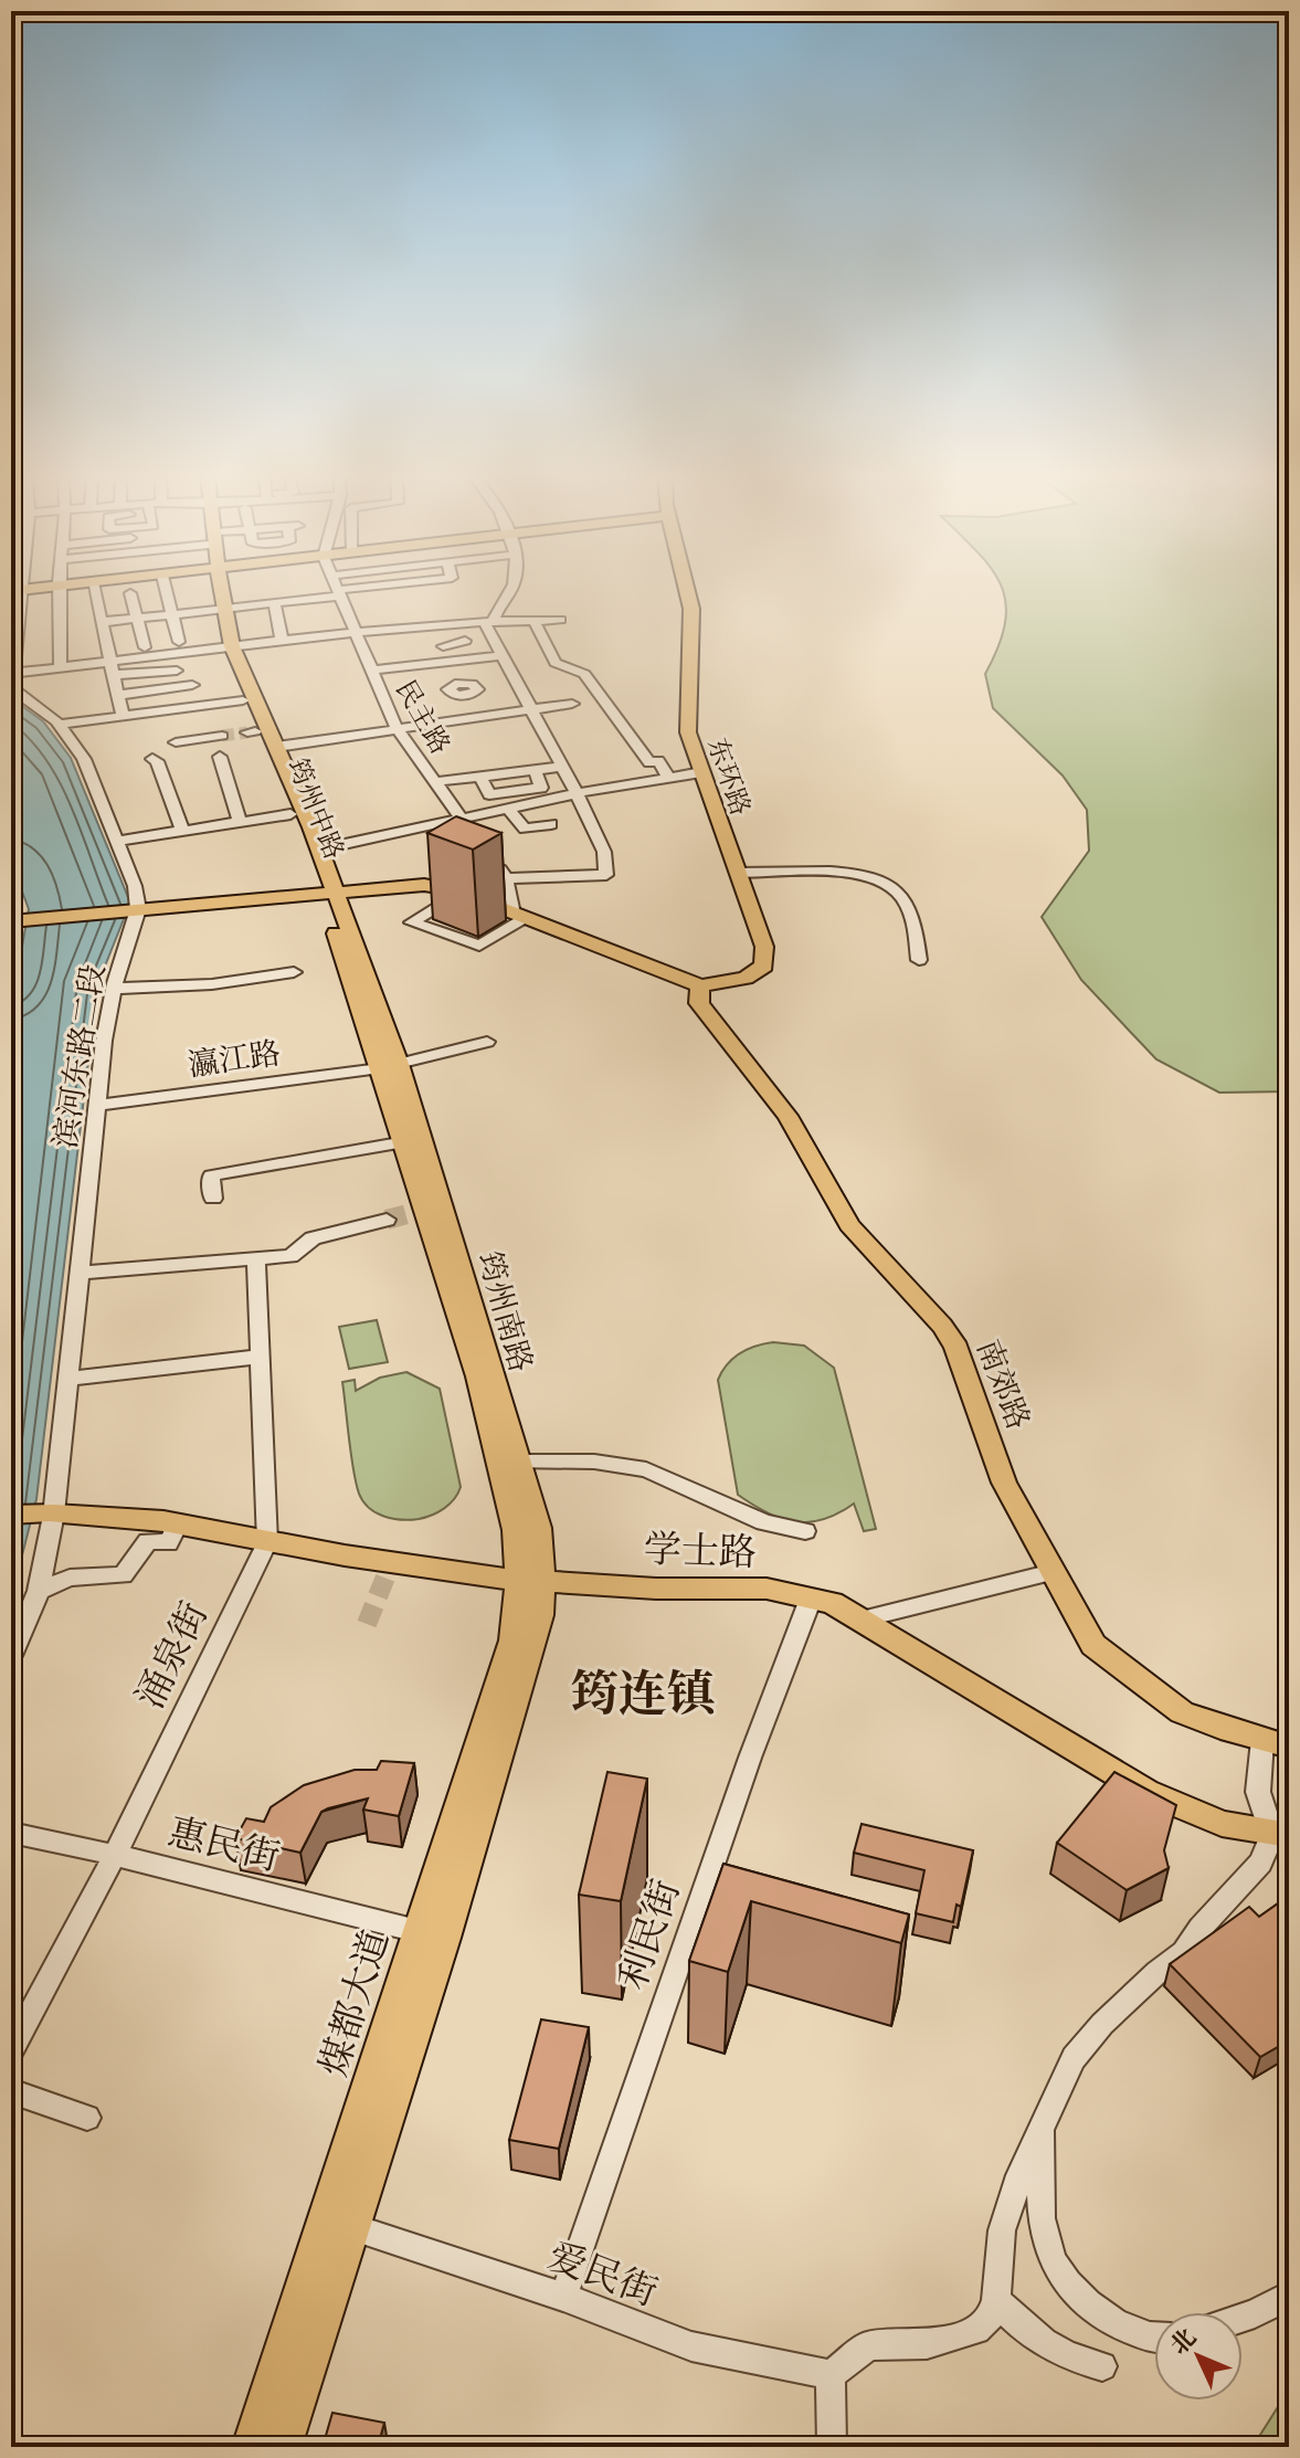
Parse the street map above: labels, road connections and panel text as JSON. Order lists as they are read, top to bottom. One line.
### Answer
{"streets":{"main road":["东环路","筠州中路","筠州南路","南郊路","学士路","煤都大道"],"street":["民主路","滨河东路二段","瀛江路","涌泉街","惠民街","利民街","爱民街"]},"crossings":[["东环路","南郊路"],["筠州中路","瀛江路"],["筠州中路","筠州南路"],["滨河东路二段","瀛江路"],["滨河东路二段","学士路"],["瀛江路","筠州南路"],["筠州南路","学士路"],["筠州南路","煤都大道"],["学士路","涌泉街"],["学士路","利民街"],["学士路","煤都大道"],["涌泉街","惠民街"],["惠民街","煤都大道"],["利民街","爱民街"],["煤都大道","爱民街"]],"districts":["筠连镇"],"north":"top left"}
